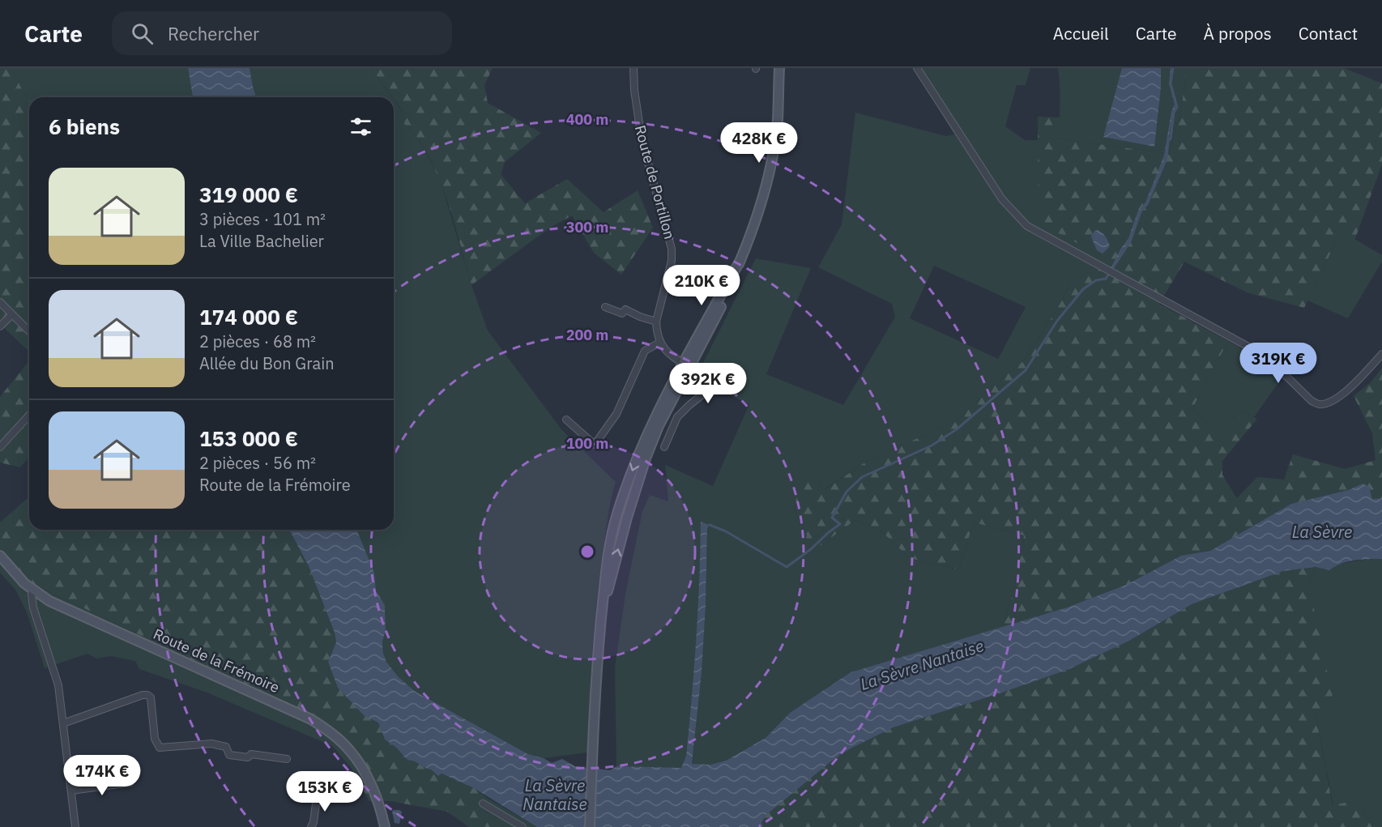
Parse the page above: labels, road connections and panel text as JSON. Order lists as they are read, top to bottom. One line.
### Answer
{"streets":{"street":["Route de Portillon","Route de la Frémoire"]},"water":["La Sèvre","La Sèvre Nantaise"],"page":{"header":"Carte","search":"Rechercher","nav":["Accueil","Carte","À propos","Contact"],"heading":"6 biens","price":["428K €","210K €","319K €","392K €","174K €","153K €"],"list":[{"name":"319 000 €","note":"3 pièces · 101 m² · La Ville Bachelier"},{"name":"174 000 €","note":"2 pièces · 68 m² · Allée du Bon Grain"},{"name":"153 000 €","note":"2 pièces · 56 m² · Route de la Frémoire"}]},"rings":["400 m","300 m","200 m","100 m"]}
